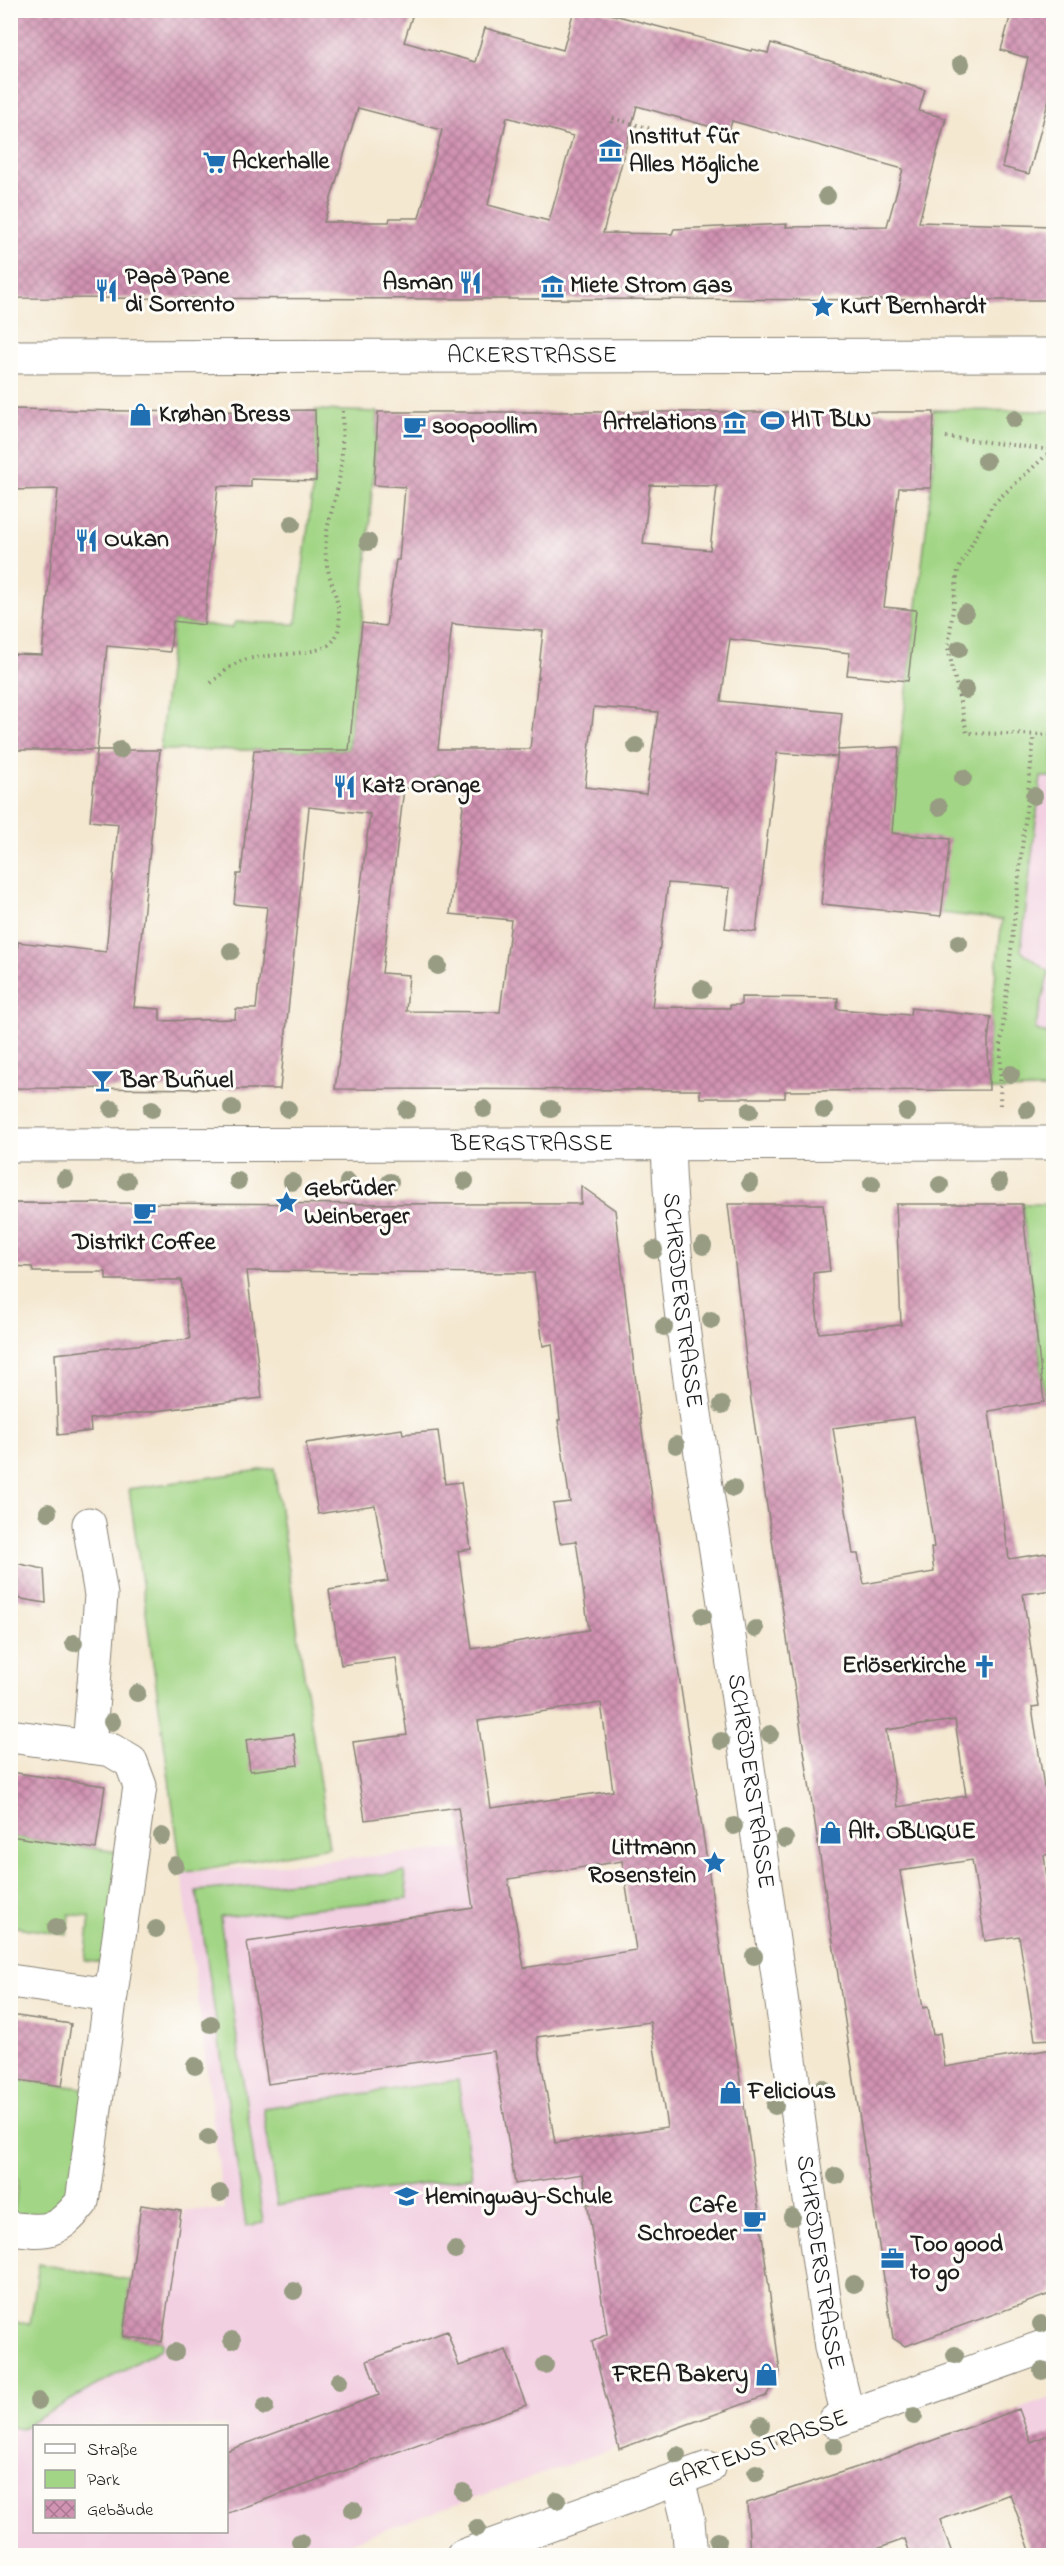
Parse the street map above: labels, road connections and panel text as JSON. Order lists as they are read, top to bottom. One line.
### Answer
{"streets":{"street":["ACKERSTRASSE","BERGSTRASSE","SCHRÖDERSTRASSE","GARTENSTRASSE"]},"crossings":[["BERGSTRASSE","SCHRÖDERSTRASSE"],["SCHRÖDERSTRASSE","GARTENSTRASSE"]],"places":{"museum":["Institut für Alles Mögliche","Miete Strom Gas","Artrelations"],"supermarket":["Ackerhalle"],"restaurant":["Asman","Papà Pane di Sorrento","Oukan","Katz Orange"],"place":["Kurt Bernhardt","Gebrüder Weinberger","Littmann Rosenstein"],"shop":["Krøhan Bress","Alt. OBLIQUE","Felicious","FREA Bakery"],"sports":["HIT BLN"],"cafe":["soopoollim","Distrikt Coffee","Cafe Schroeder"],"bar":["Bar Buñuel"],"church":["Erlöserkirche"],"school or university":["Hemingway-Schule"],"office":["Too good to go"]},"legend":["Straße","Park","Gebäude"]}
